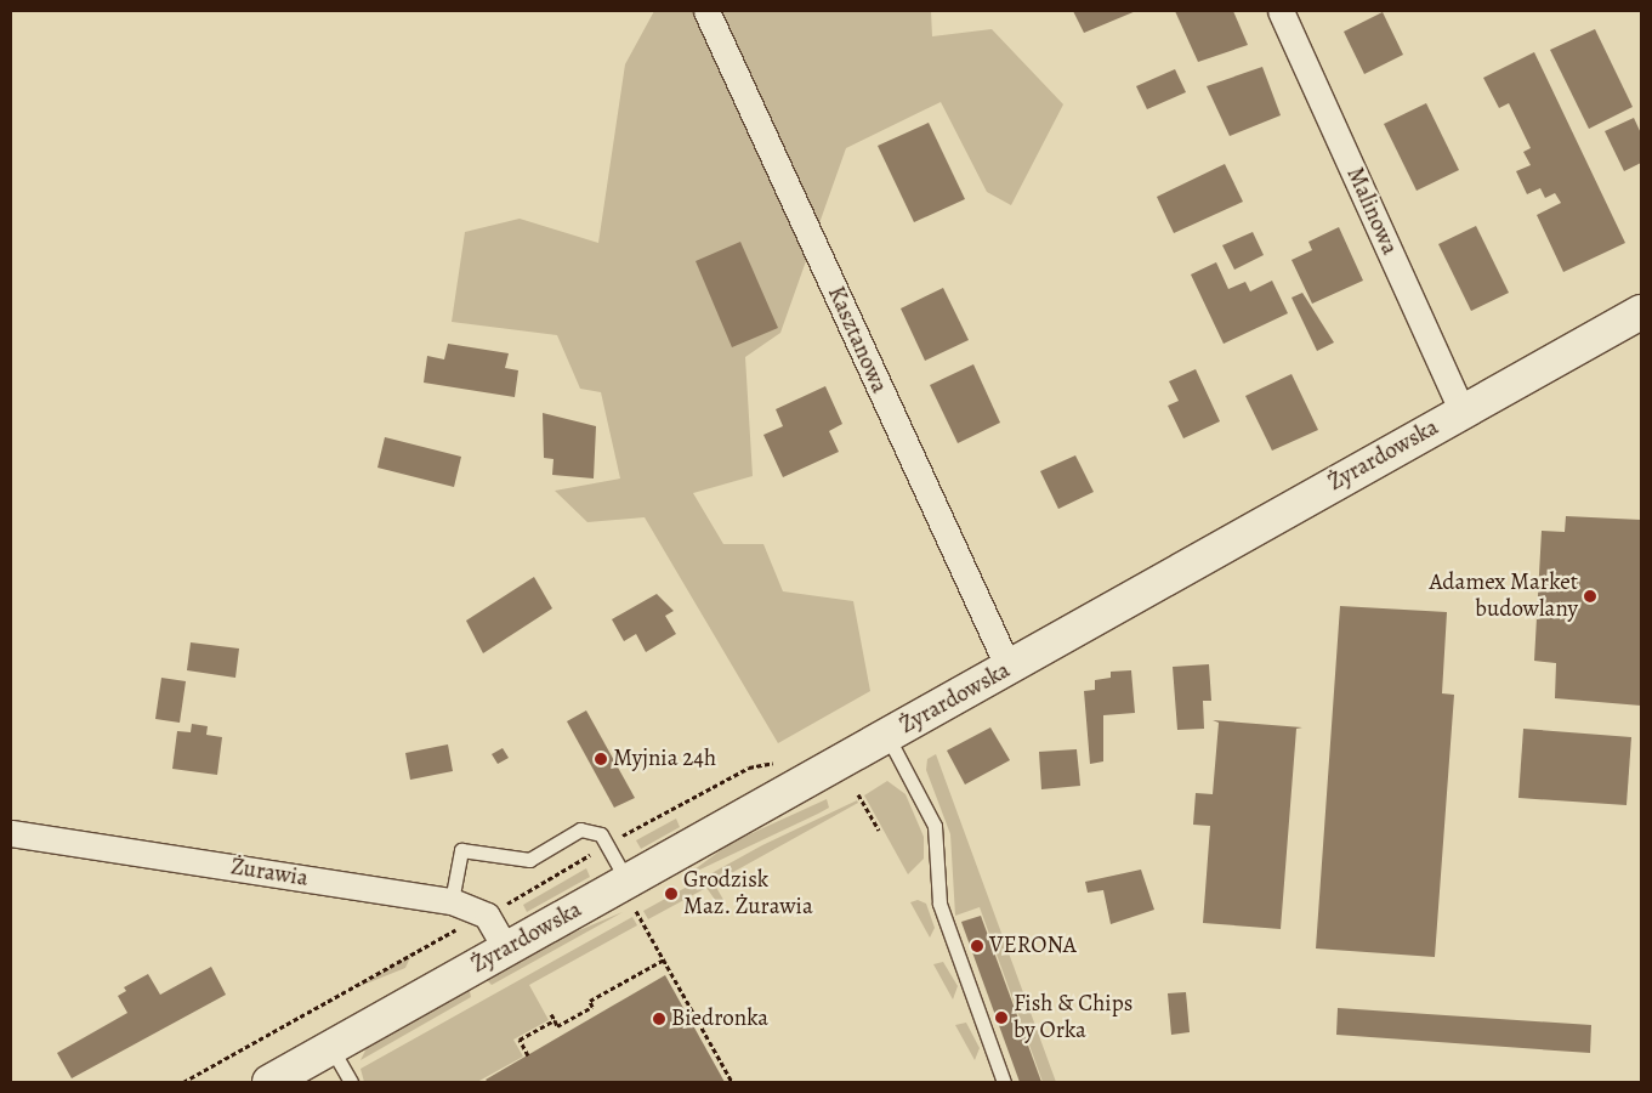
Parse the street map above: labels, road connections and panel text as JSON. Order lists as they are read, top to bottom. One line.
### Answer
{"streets":{"main road":["Żyrardowska"],"street":["Malinowa","Kasztanowa","Żurawia"]},"crossings":[["Malinowa","Żyrardowska"],["Kasztanowa","Żyrardowska"],["Żyrardowska","Żurawia"]],"places":["Adamex Market budowlany","Myjnia 24h","Grodzisk Maz. Żurawia","VERONA","Fish & Chips by Orka","Biedronka"]}
